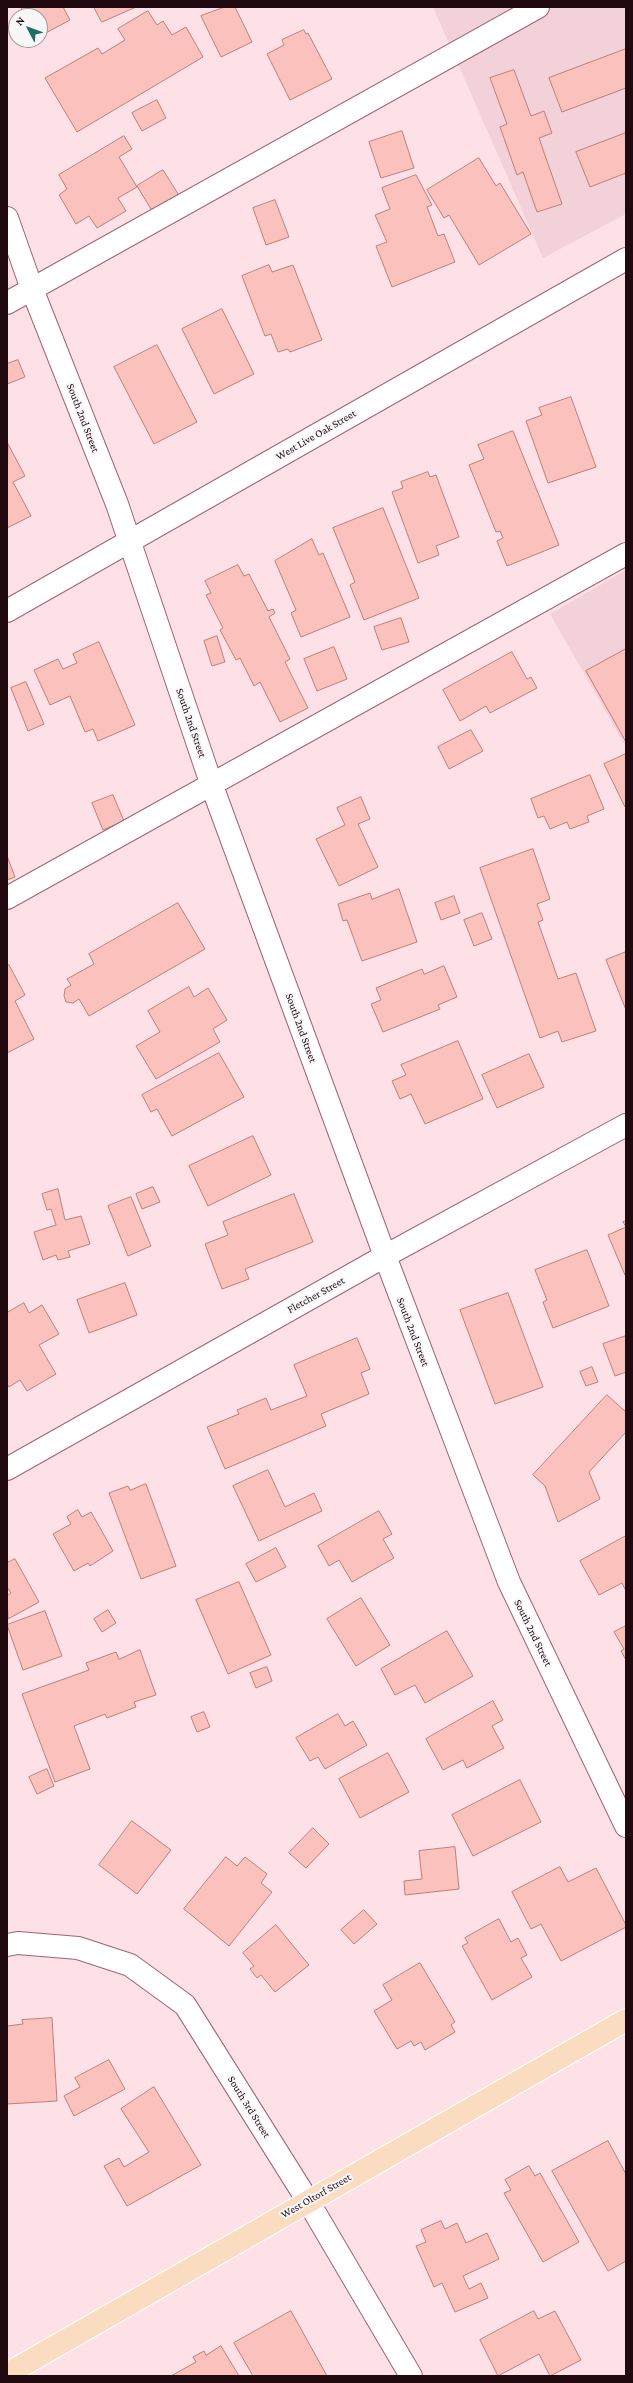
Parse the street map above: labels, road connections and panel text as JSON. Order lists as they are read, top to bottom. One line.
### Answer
{"streets":{"main road":["West Oltorf Street"],"street":["South 2nd Street","West Live Oak Street","Fletcher Street","South 3rd Street"]},"crossings":[["South 2nd Street","West Live Oak Street"],["South 2nd Street","Fletcher Street"],["South 3rd Street","West Oltorf Street"]],"north":"top left"}
